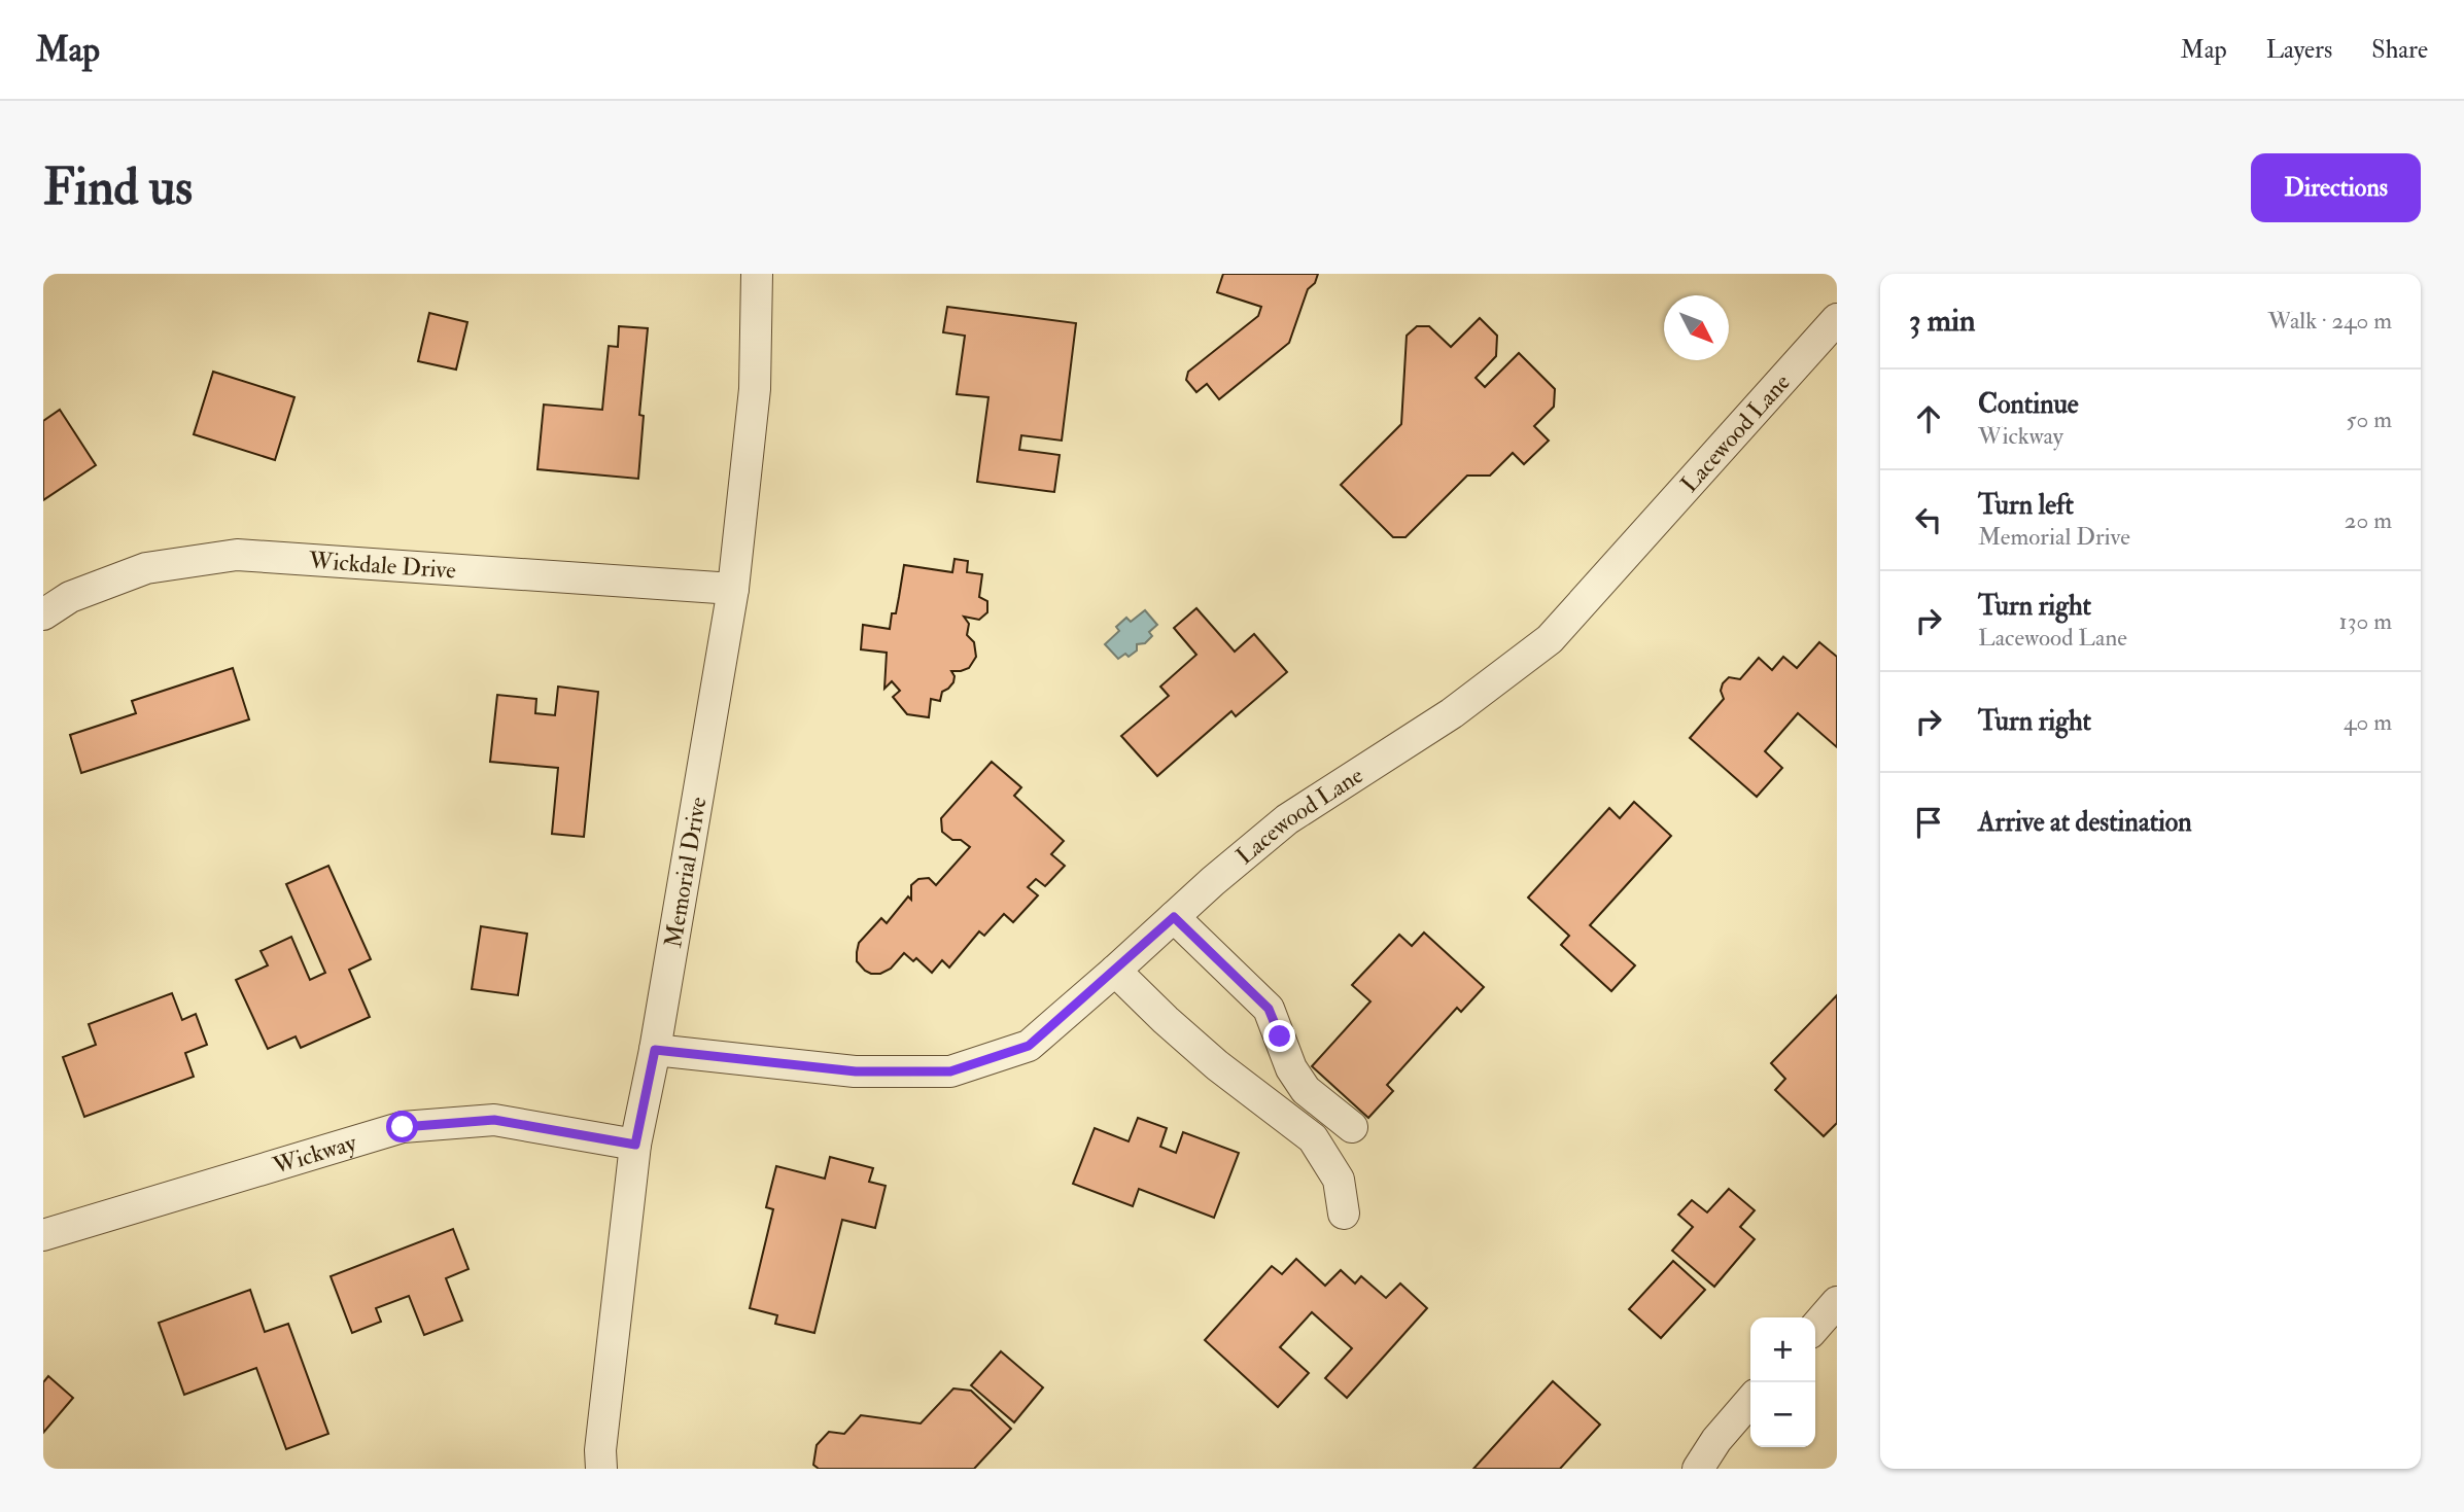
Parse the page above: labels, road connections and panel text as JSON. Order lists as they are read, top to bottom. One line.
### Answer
{"streets":{"street":["Lacewood Lane","Wickdale Drive","Memorial Drive","Wickway"]},"crossings":[["Lacewood Lane","Memorial Drive"],["Wickdale Drive","Memorial Drive"],["Memorial Drive","Wickway"]],"north":"bottom right","page":{"header":"Map","nav":["Map","Layers","Share"],"buttons":"Directions","title":"Find us","heading":["3 min","Walk · 240 m"],"list":[["Continue","Wickway","50 m"],["Turn left","Memorial Drive","20 m"],["Turn right","Lacewood Lane","130 m"],["Turn right","40 m"],"Arrive at destination"],"map_buttons":["+","−"]}}
